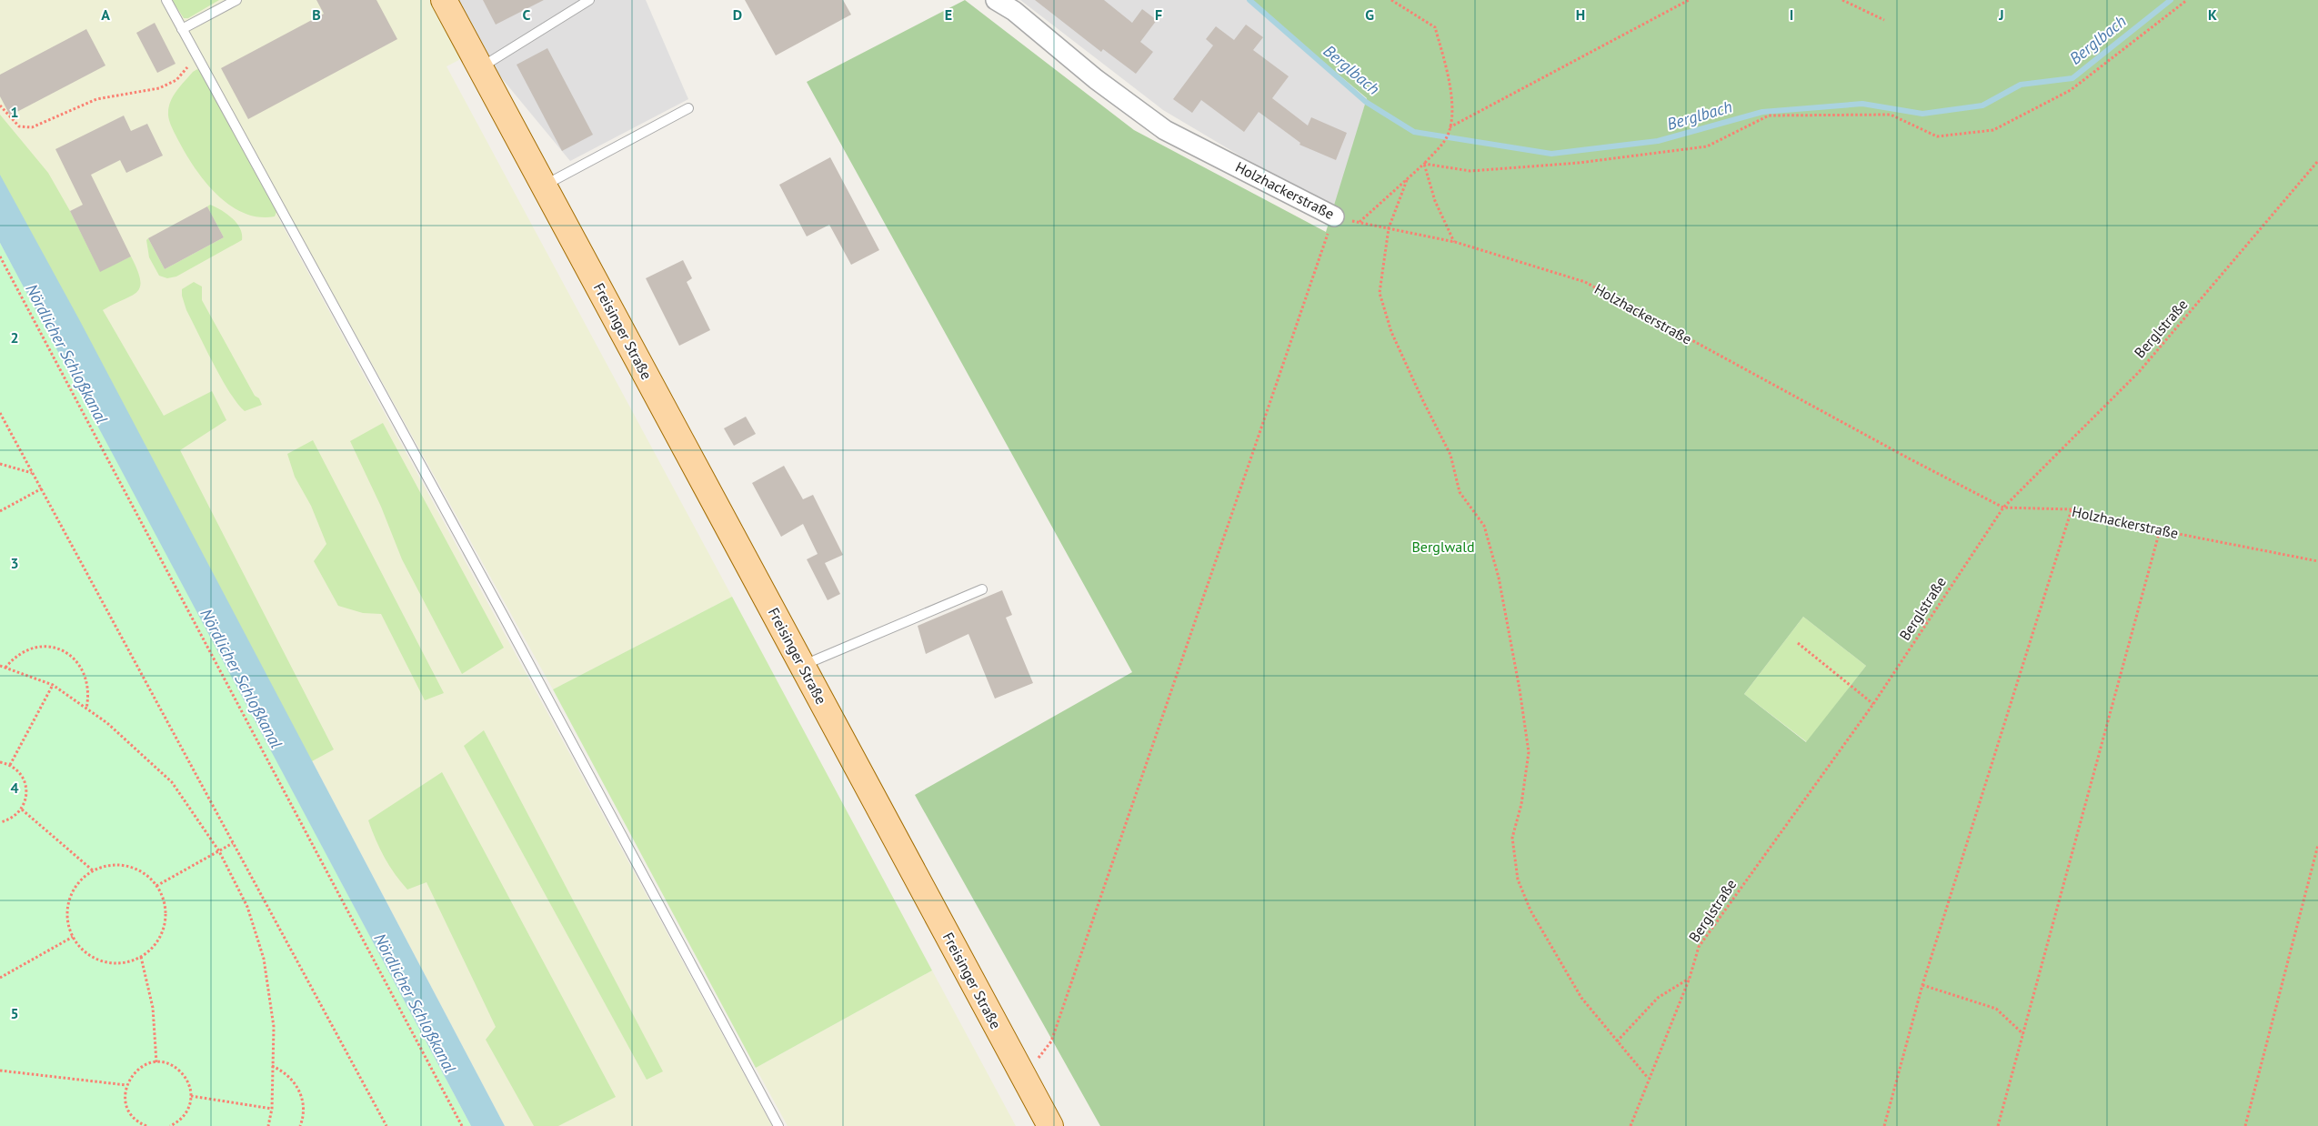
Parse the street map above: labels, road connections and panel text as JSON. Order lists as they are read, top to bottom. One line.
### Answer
{"streets":{"main road":["Freisinger Straße"],"street":["Holzhackerstraße"],"path":["Berglstraße"]},"crossings":[["Holzhackerstraße","Berglstraße"]],"water":["Berglbach","Nördlicher Schloßkanal"],"parks":["Berglwald"],"grid":{"columns":["A","B","C","D","E","F","G","H","I","J","K"],"rows":["1","2","3","4","5"]}}
